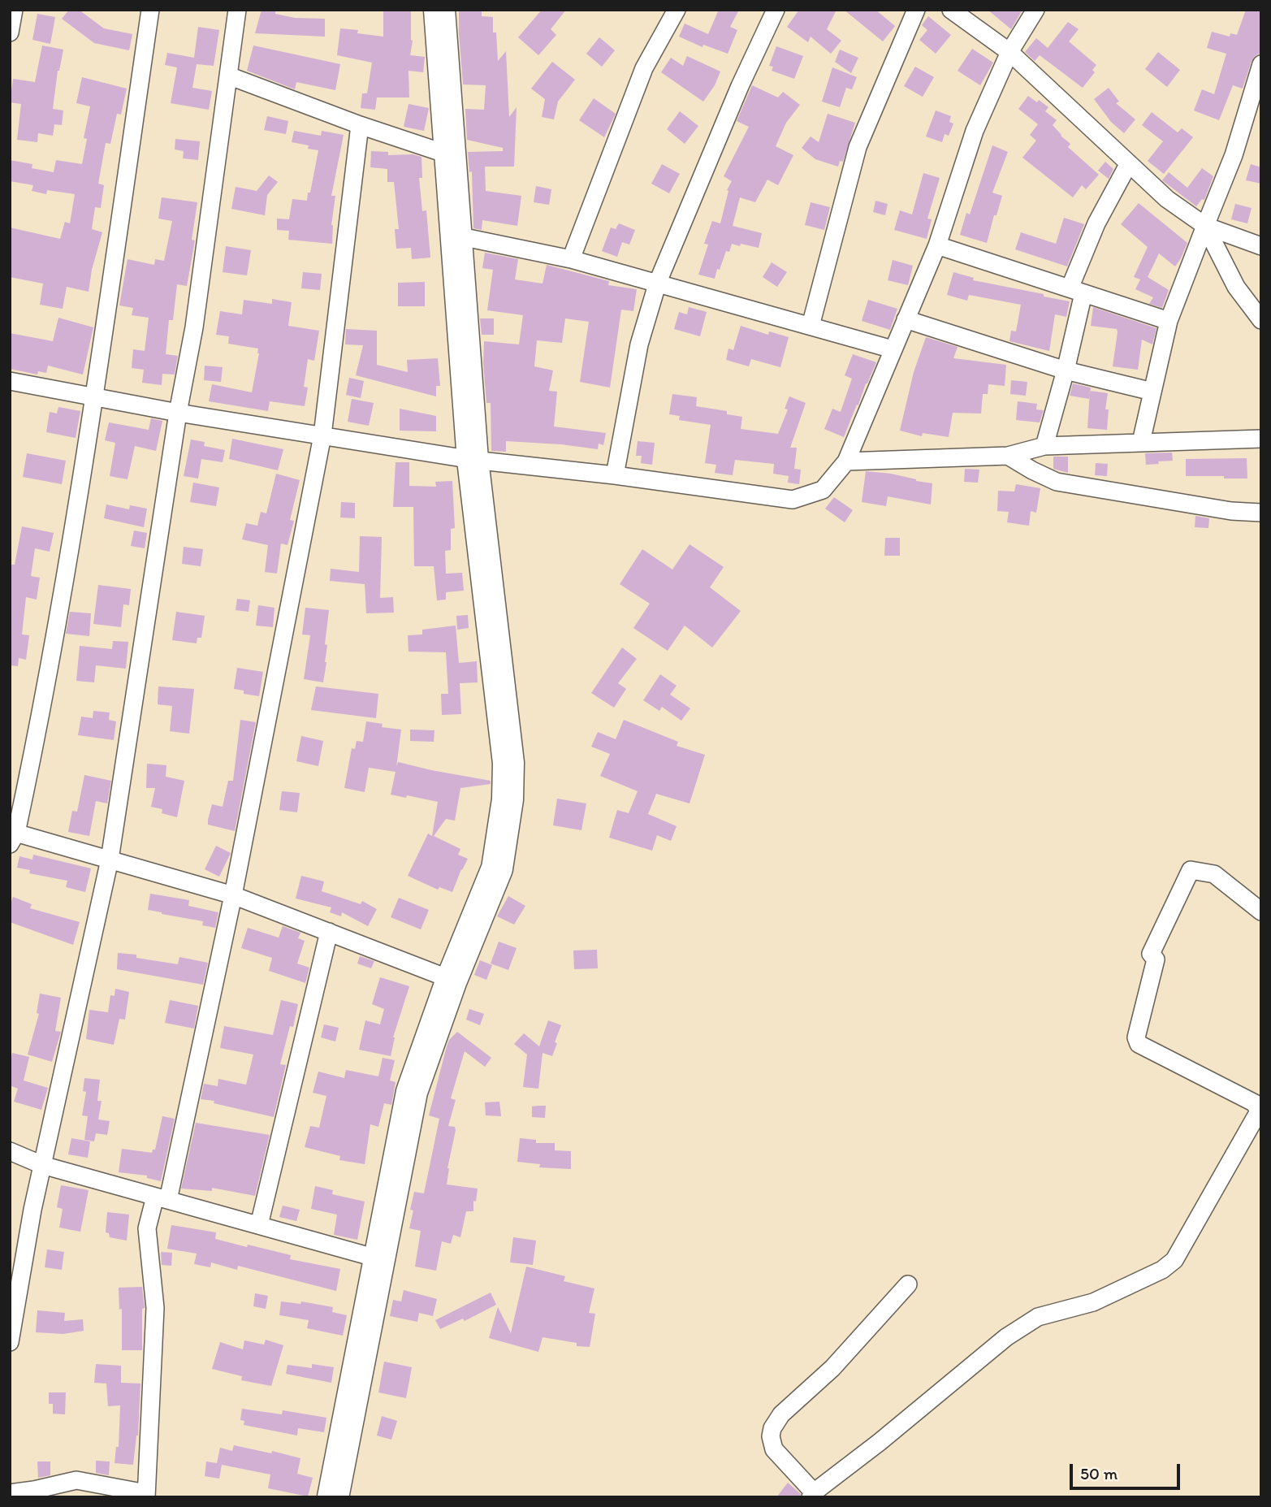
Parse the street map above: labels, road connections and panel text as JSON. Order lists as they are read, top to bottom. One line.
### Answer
{"scale_bar":"50 m"}
